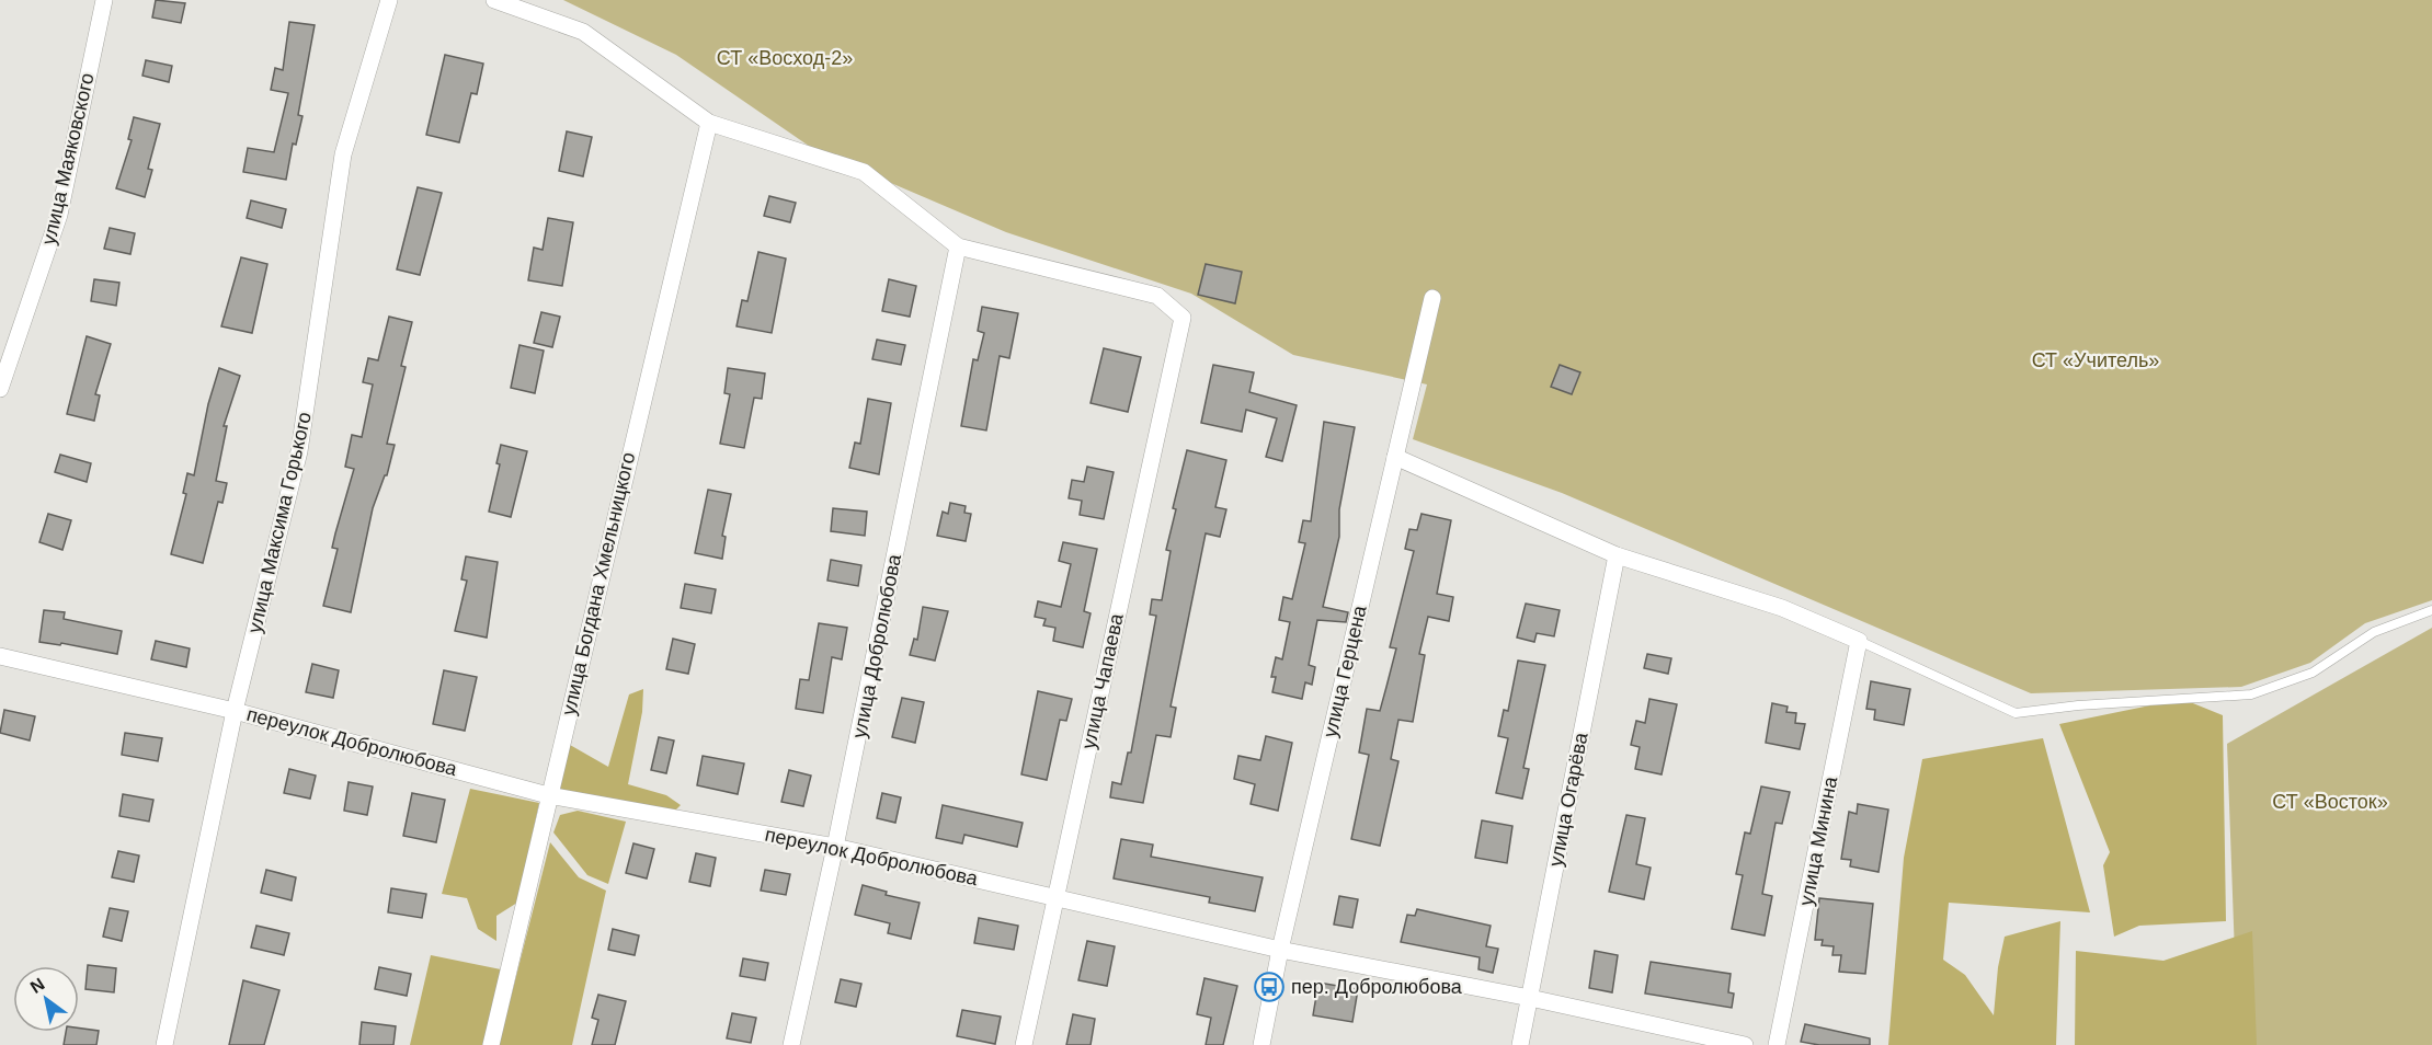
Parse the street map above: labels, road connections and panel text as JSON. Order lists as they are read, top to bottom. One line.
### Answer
{"streets":{"street":["улица Маяковского","улица Максима Горького","улица Богдана Хмельницкого","улица Добролюбова","улица Герцена","улица Чапаева","переулок Добролюбова","улица Огарёва","улица Минина"]},"crossings":[["улица Максима Горького","переулок Добролюбова"],["улица Богдана Хмельницкого","переулок Добролюбова"],["улица Добролюбова","улица Чапаева"],["улица Добролюбова","переулок Добролюбова"],["улица Герцена","переулок Добролюбова"],["улица Чапаева","переулок Добролюбова"],["переулок Добролюбова","улица Огарёва"]],"parks":["СТ «Восход-2»","СТ «Учитель»","СТ «Восток»"],"places":{"bus stop":["пер. Добролюбова"]},"north":"top left"}
